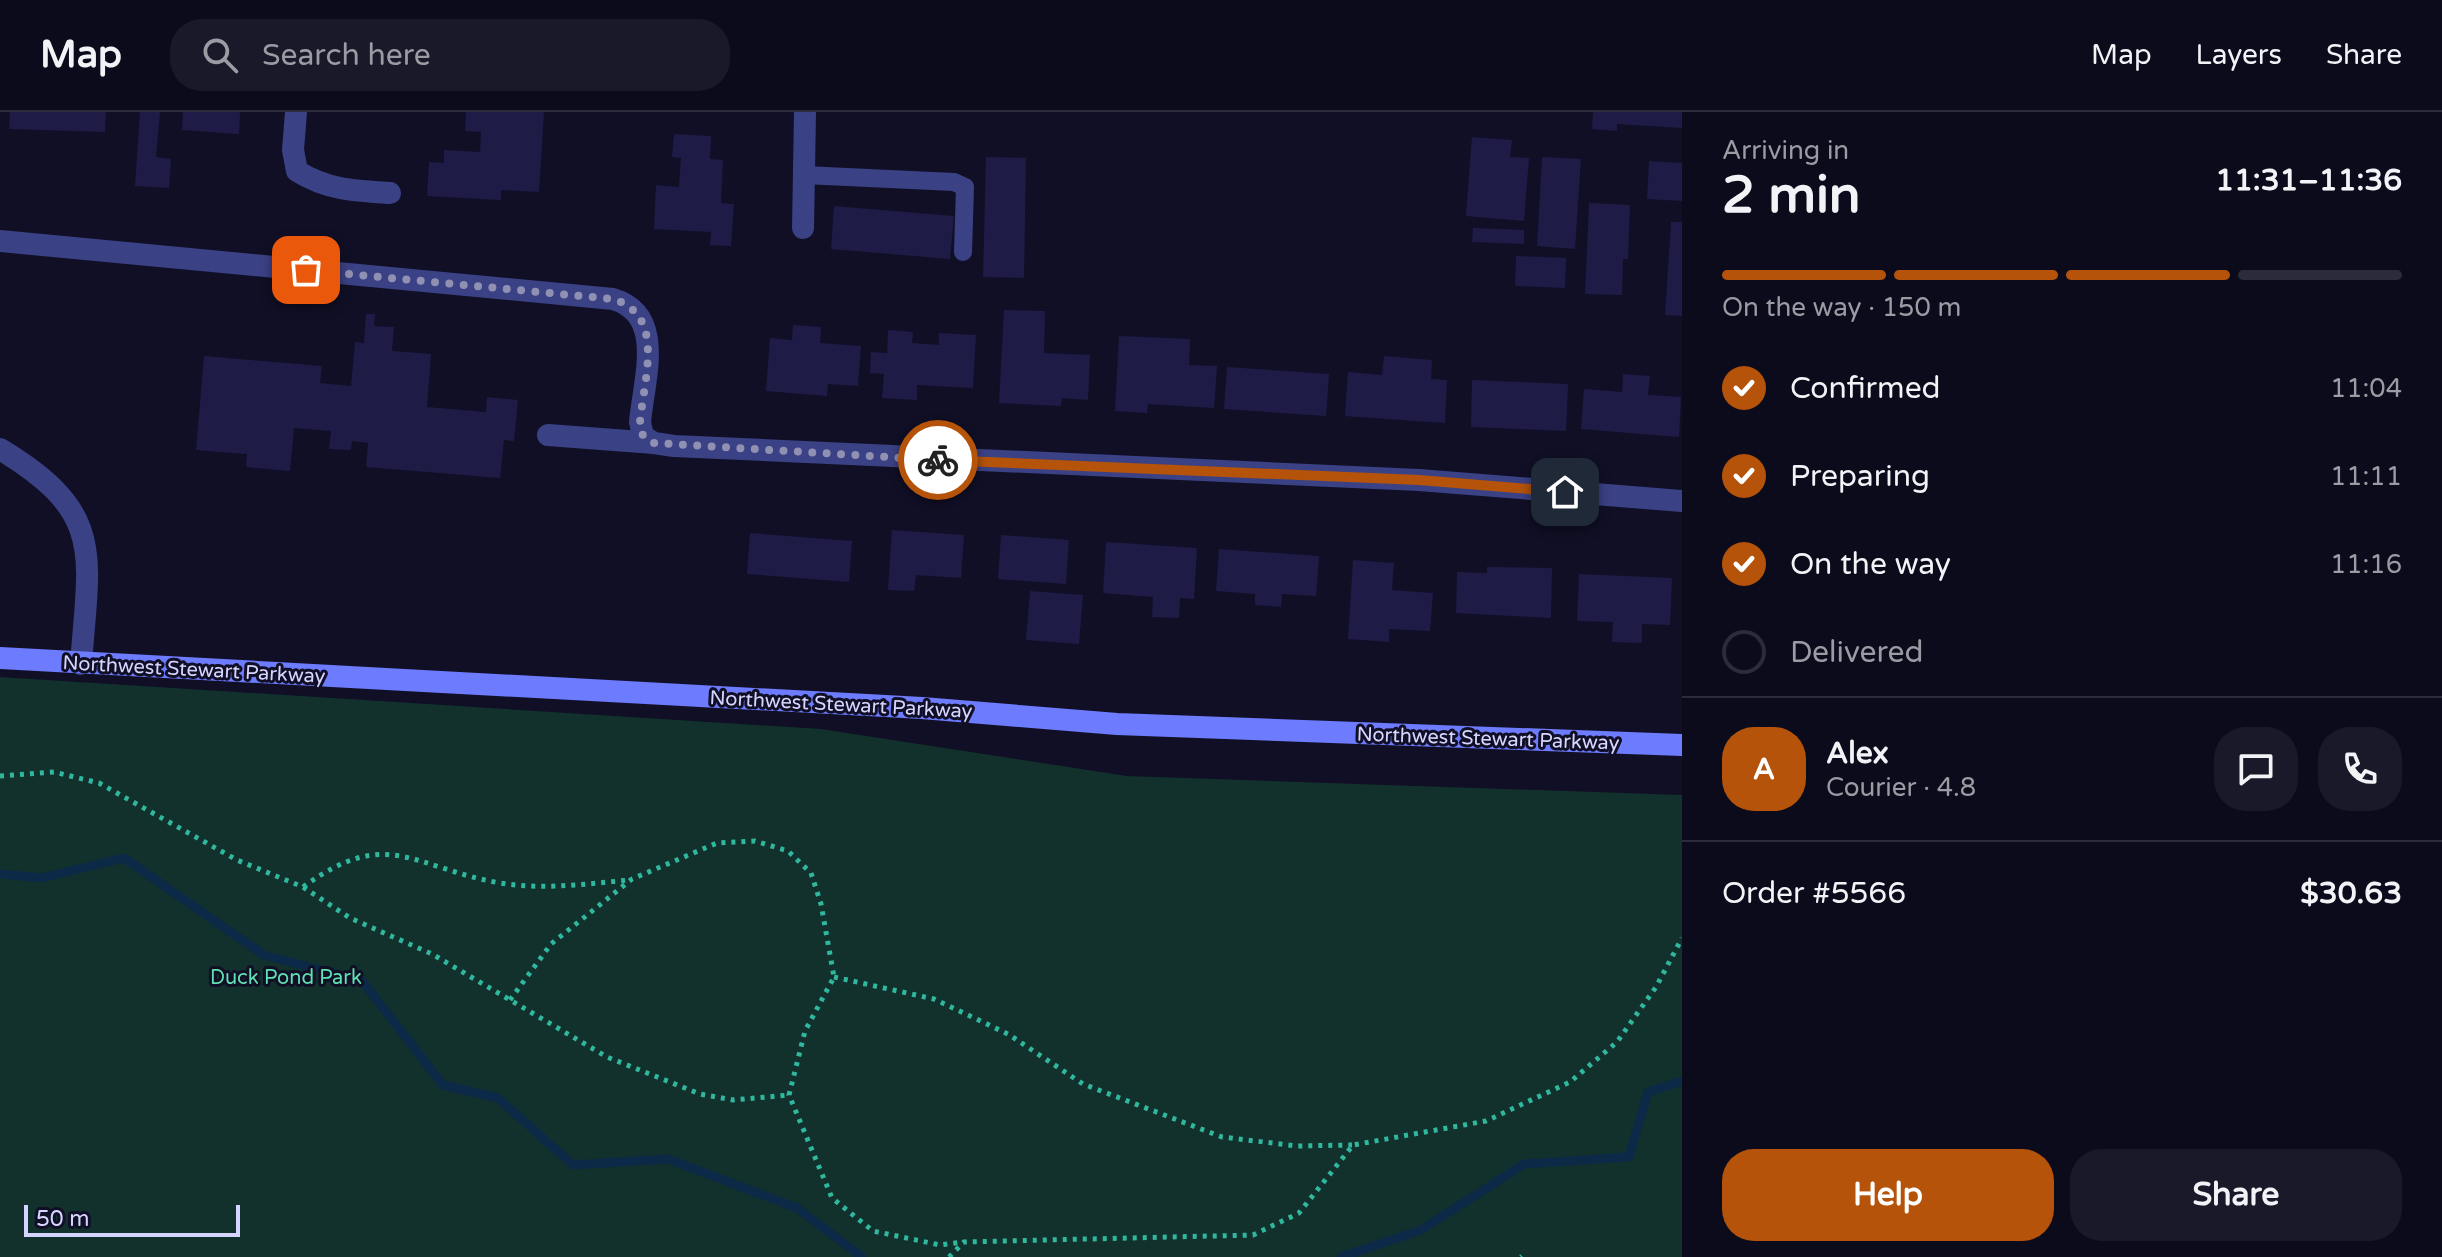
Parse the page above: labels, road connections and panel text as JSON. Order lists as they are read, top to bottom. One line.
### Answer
{"streets":{"main road":["Northwest Stewart Parkway"]},"parks":["Duck Pond Park"],"scale_bar":"50 m","page":{"header":"Map","search":"Search here","nav":["Map","Layers","Share"],"heading":["2 min","Arriving in","11:31–11:36"],"panel":["Alex","Courier · 4.8","Order #5566","$30.63"],"bar":"On the way · 150 m","list":[["Confirmed","11:04"],["Preparing","11:11"],["On the way","11:16"],"Delivered"],"round":"A","buttons":["Help","Share"],"scale":"50 m"}}
